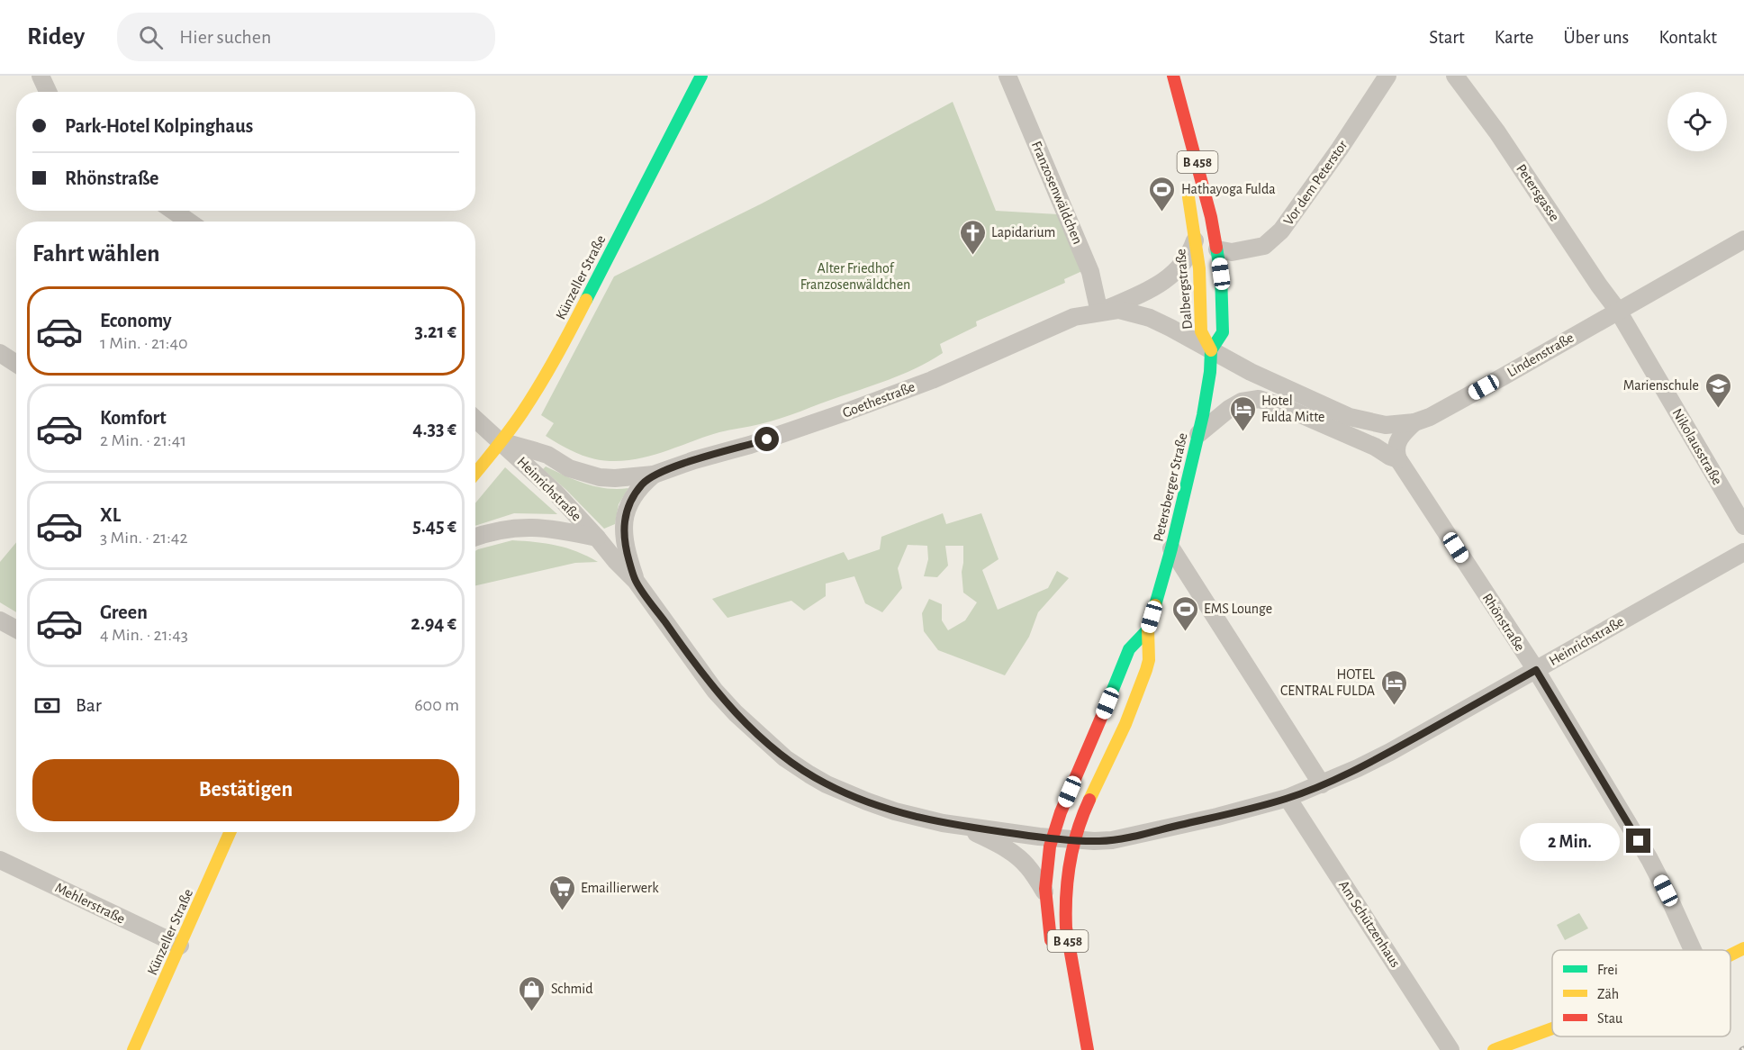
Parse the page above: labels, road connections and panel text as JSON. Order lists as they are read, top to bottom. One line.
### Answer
{"streets":{"main road":["B 458","Künzeller Straße","Dalbergstraße","Petersberger Straße"],"street":["Vor dem Peterstor","Franzosenwäldchen","Petersgasse","Lindenstraße","Goethestraße","Nikolausstraße","Heinrichstraße","Rhönstraße","Mehlerstraße","Am Schützenhaus"]},"crossings":[["B 458","Vor dem Peterstor"],["B 458","Dalbergstraße"],["B 458","Lindenstraße"],["B 458","Goethestraße"],["B 458","Petersberger Straße"],["Franzosenwäldchen","Goethestraße"],["Petersgasse","Lindenstraße"],["Petersgasse","Nikolausstraße"],["Künzeller Straße","Goethestraße"],["Künzeller Straße","Heinrichstraße"],["Künzeller Straße","Mehlerstraße"],["Dalbergstraße","Lindenstraße"],["Dalbergstraße","Goethestraße"],["Dalbergstraße","Petersberger Straße"],["Lindenstraße","Goethestraße"],["Lindenstraße","Nikolausstraße"],["Lindenstraße","Petersberger Straße"],["Goethestraße","Petersberger Straße"],["Goethestraße","Heinrichstraße"],["Petersberger Straße","Heinrichstraße"],["Heinrichstraße","Rhönstraße"],["Heinrichstraße","Am Schützenhaus"]],"parks":["Alter Friedhof Franzosenwäldchen"],"places":{"sports":["Hathayoga Fulda","EMS Lounge"],"church":["Lapidarium"],"school or university":["Marienschule"],"hotel":["Hotel Fulda Mitte","HOTEL CENTRAL FULDA"],"supermarket":["Emaillierwerk"],"shop":["Schmid"]},"legend":["Frei","Zäh","Stau"],"page":{"header":"Ridey","search":"Hier suchen","nav":["Start","Karte","Über uns","Kontakt"],"banner":["Park-Hotel Kolpinghaus","Rhönstraße"],"heading":"Fahrt wählen","list":[{"name":"Economy","note":"1 Min. · 21:40","value":"3.21 €"},{"name":"Komfort","note":"2 Min. · 21:41","value":"4.33 €"},{"name":"XL","note":"3 Min. · 21:42","value":"5.45 €"},{"name":"Green","note":"4 Min. · 21:43","value":"2.94 €"}],"pay":["Bar","600 m"],"buttons":"Bestätigen","bubble":"2 Min."}}
